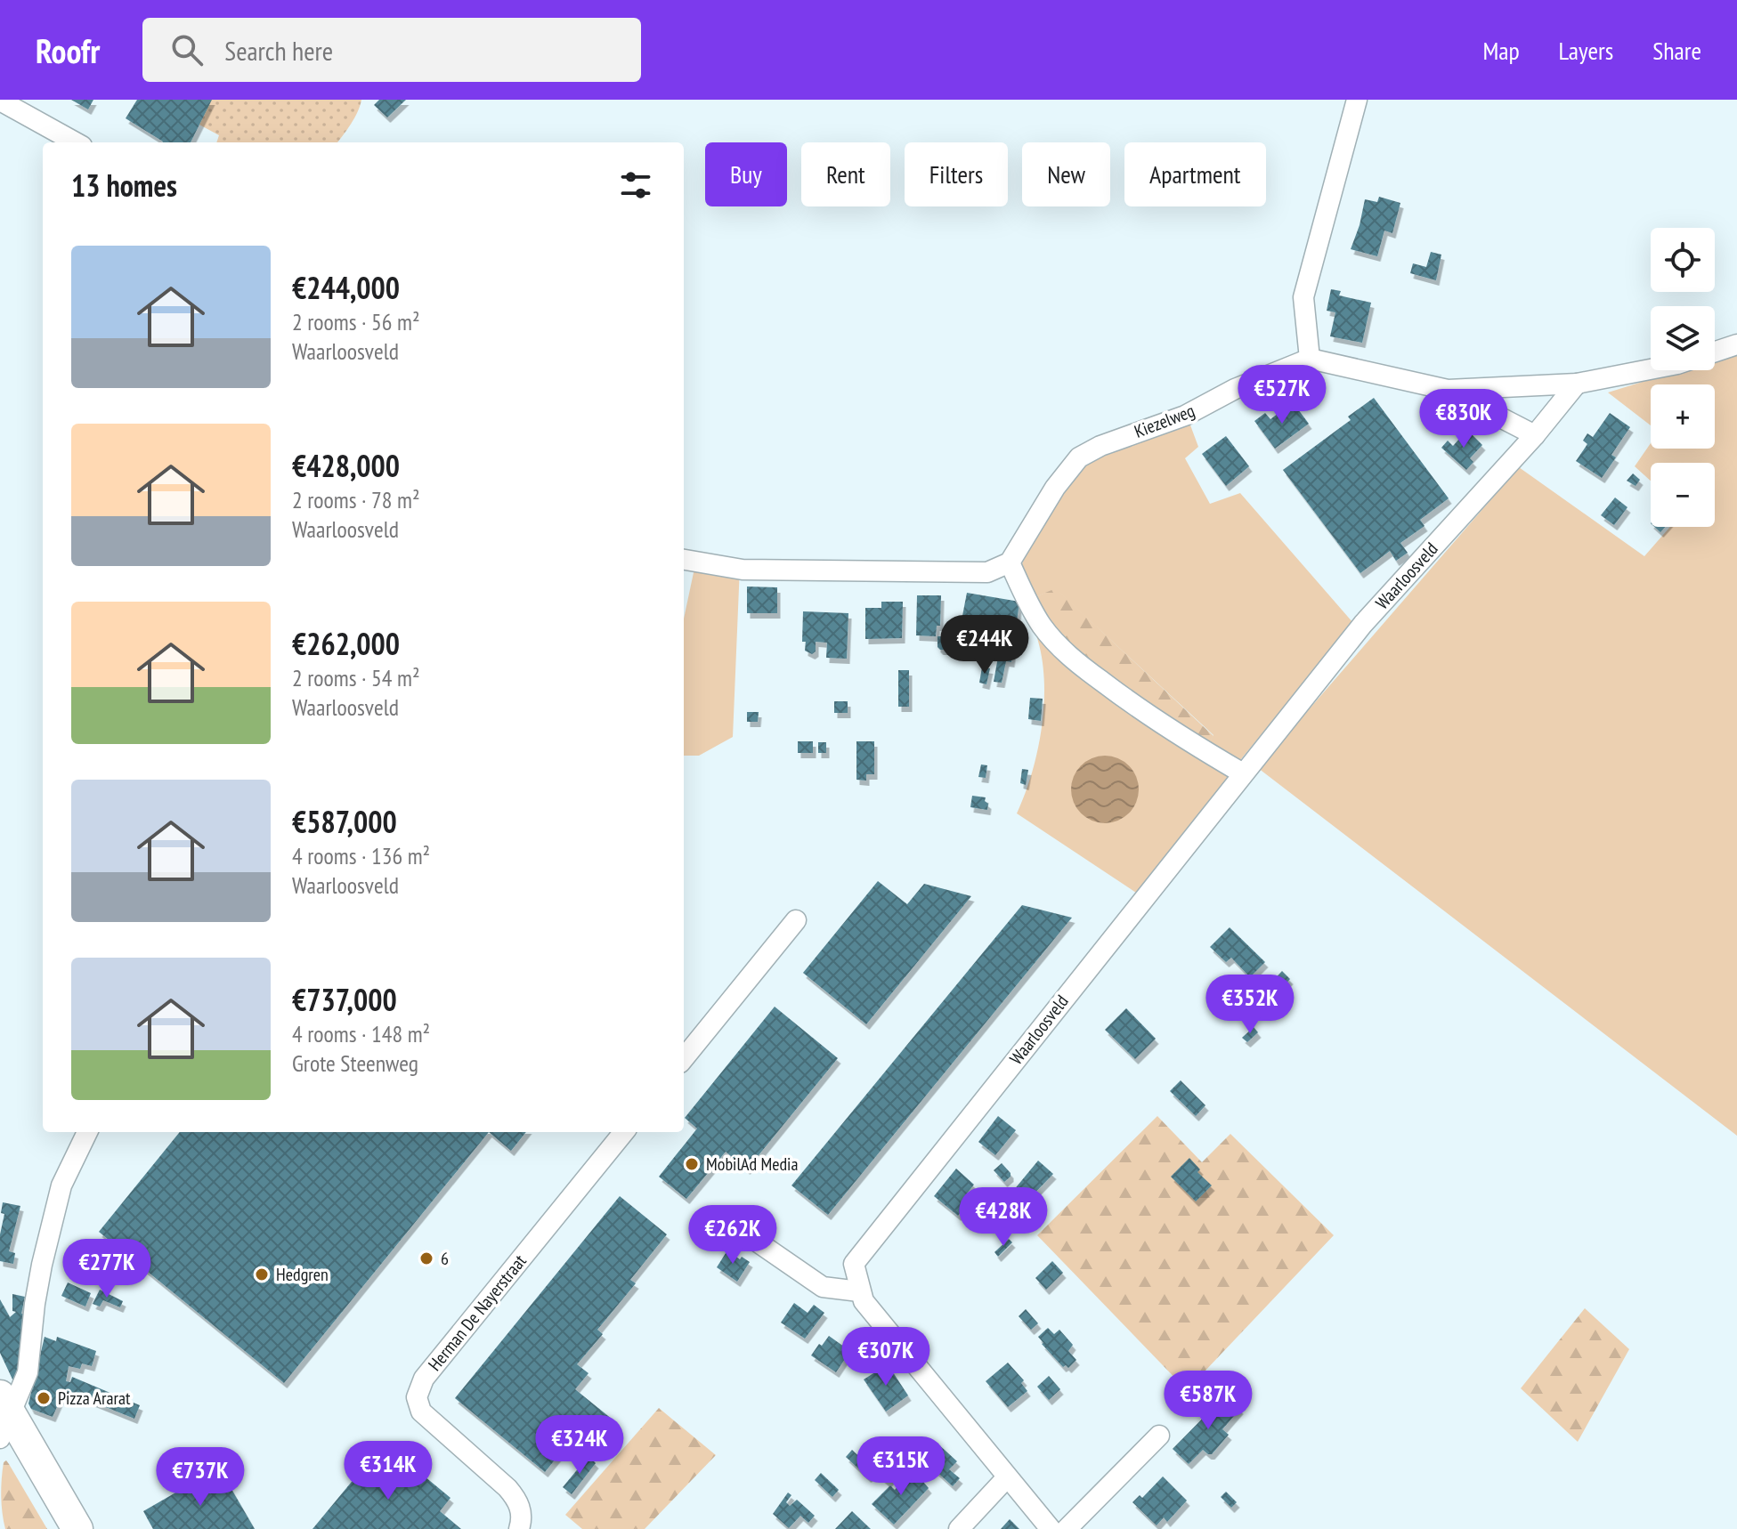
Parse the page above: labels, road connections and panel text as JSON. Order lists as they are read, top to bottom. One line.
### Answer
{"streets":{"street":["Kiezelweg","Waarloosveld","Herman De Nayerstraat"]},"places":["MobilAd Media","6","Hedgren","Pizza Ararat"],"page":{"header":"Roofr","search":"Search here","nav":["Map","Layers","Share"],"chip":["Buy","Rent","Filters","New","Apartment"],"heading":"13 homes","map_buttons":["+","−"],"list":[{"name":"€244,000","note":"2 rooms · 56 m² · Waarloosveld"},{"name":"€428,000","note":"2 rooms · 78 m² · Waarloosveld"},{"name":"€262,000","note":"2 rooms · 54 m² · Waarloosveld"},{"name":"€587,000","note":"4 rooms · 136 m² · Waarloosveld"},{"name":"€737,000","note":"4 rooms · 148 m² · Grote Steenweg"}],"price":["€527K","€830K","€244K","€352K","€428K","€262K","€277K","€307K","€587K","€324K","€315K","€314K","€737K"]}}
